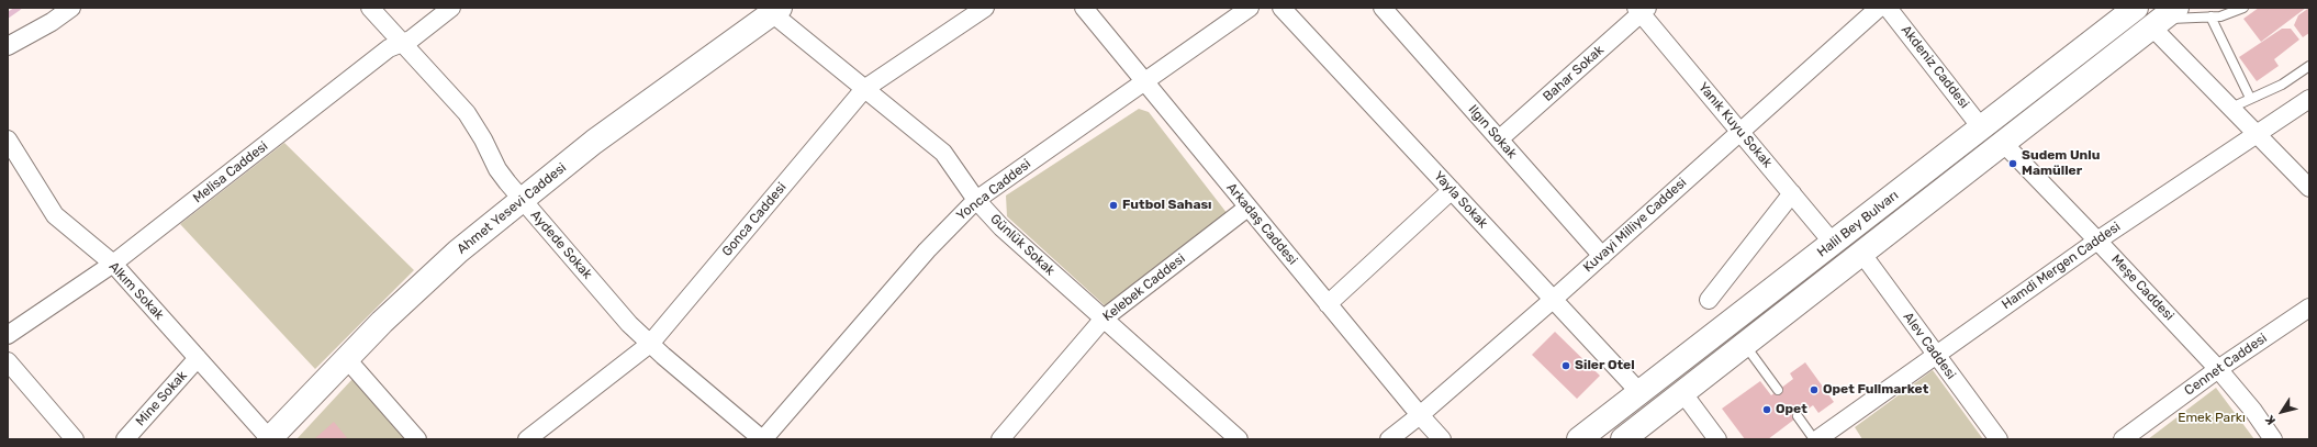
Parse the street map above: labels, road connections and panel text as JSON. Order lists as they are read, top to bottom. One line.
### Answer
{"streets":{"main road":["Ahmet Yesevi Caddesi","Halil Bey Bulvarı"],"street":["Akdeniz Caddesi","Bahar Sokak","Yanık Kuyu Sokak","Ilgın Sokak","Melisa Caddesi","Yonca Caddesi","Yayla Sokak","Gonca Caddesi","Arkadaş Caddesi","Kuvayi Milliye Caddesi","Aydede Sokak","Günlük Sokak","Hamdi Mergen Caddesi","Kelebek Caddesi","Meşe Caddesi","Alkım Sokak","Alev Caddesi","Cennet Caddesi","Mine Sokak"]},"crossings":[["Akdeniz Caddesi","Halil Bey Bulvarı"],["Bahar Sokak","Yanık Kuyu Sokak"],["Bahar Sokak","Ilgın Sokak"],["Yanık Kuyu Sokak","Halil Bey Bulvarı"],["Yanık Kuyu Sokak","Kuvayi Milliye Caddesi"],["Ilgın Sokak","Kuvayi Milliye Caddesi"],["Melisa Caddesi","Aydede Sokak"],["Melisa Caddesi","Alkım Sokak"],["Yonca Caddesi","Arkadaş Caddesi"],["Yonca Caddesi","Aydede Sokak"],["Yonca Caddesi","Günlük Sokak"],["Yayla Sokak","Halil Bey Bulvarı"],["Yayla Sokak","Kuvayi Milliye Caddesi"],["Ahmet Yesevi Caddesi","Aydede Sokak"],["Ahmet Yesevi Caddesi","Günlük Sokak"],["Ahmet Yesevi Caddesi","Alkım Sokak"],["Gonca Caddesi","Aydede Sokak"],["Gonca Caddesi","Günlük Sokak"],["Arkadaş Caddesi","Kuvayi Milliye Caddesi"],["Arkadaş Caddesi","Kelebek Caddesi"],["Halil Bey Bulvarı","Meşe Caddesi"],["Halil Bey Bulvarı","Alev Caddesi"],["Günlük Sokak","Kelebek Caddesi"],["Hamdi Mergen Caddesi","Meşe Caddesi"],["Hamdi Mergen Caddesi","Alev Caddesi"],["Meşe Caddesi","Cennet Caddesi"],["Alkım Sokak","Mine Sokak"]],"parks":["Emek Parkı"],"places":["Sudem Unlu Mamüller","Futbol Sahası","Siler Otel","Opet Fullmarket","Opet"],"north":"bottom left"}
